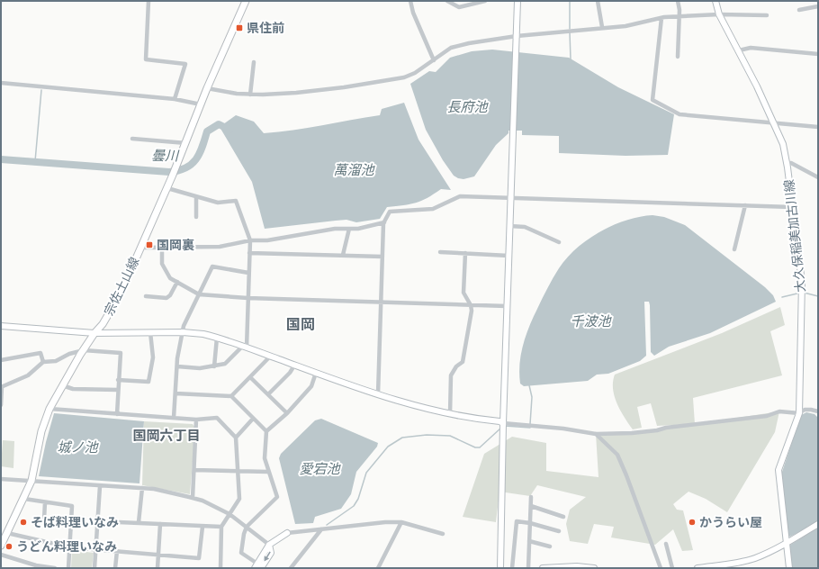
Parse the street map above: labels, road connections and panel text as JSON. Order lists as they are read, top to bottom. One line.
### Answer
{"streets":{"main road":["宗佐土山線"],"street":["大久保稲美加古川線"]},"districts":["国岡","国岡六丁目"],"water":["長府池","曇川","萬溜池","千波池","城ノ池","愛宕池"],"places":{"transit":["県住前","国岡裏"],"other":["そば料理いなみ","かうらい屋","うどん料理いなみ"]}}
